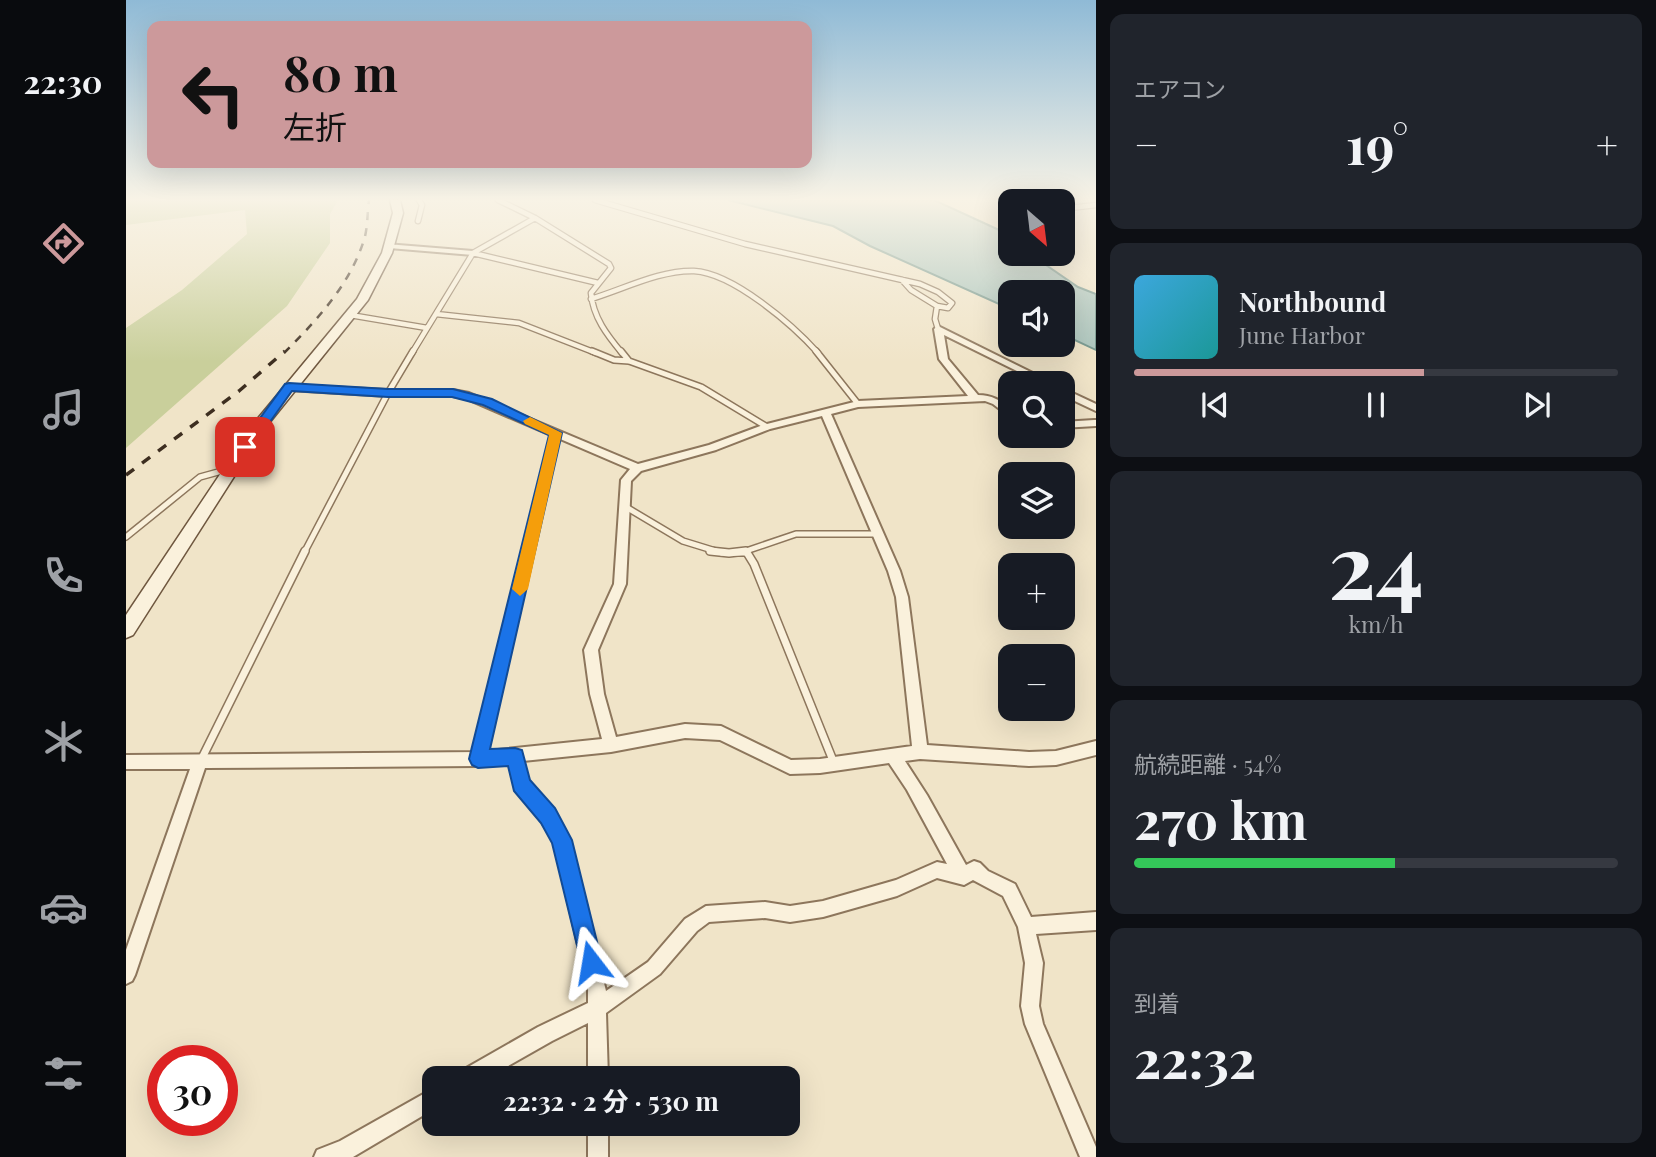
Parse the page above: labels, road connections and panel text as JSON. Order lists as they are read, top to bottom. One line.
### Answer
{"north":"bottom right","page":{"tabs":"22:30","tile":["エアコン",["24","km/h"],["航続距離 · 54%","270 km"],["到着","22:32"]],"turn":["80 m","左折"],"heat":["−","19°","+"],"map_buttons":["+","−"],"song":["Northbound","June Harbor"],"limit":"30","trip":"22:32 · 2 分 · 530 m"}}
